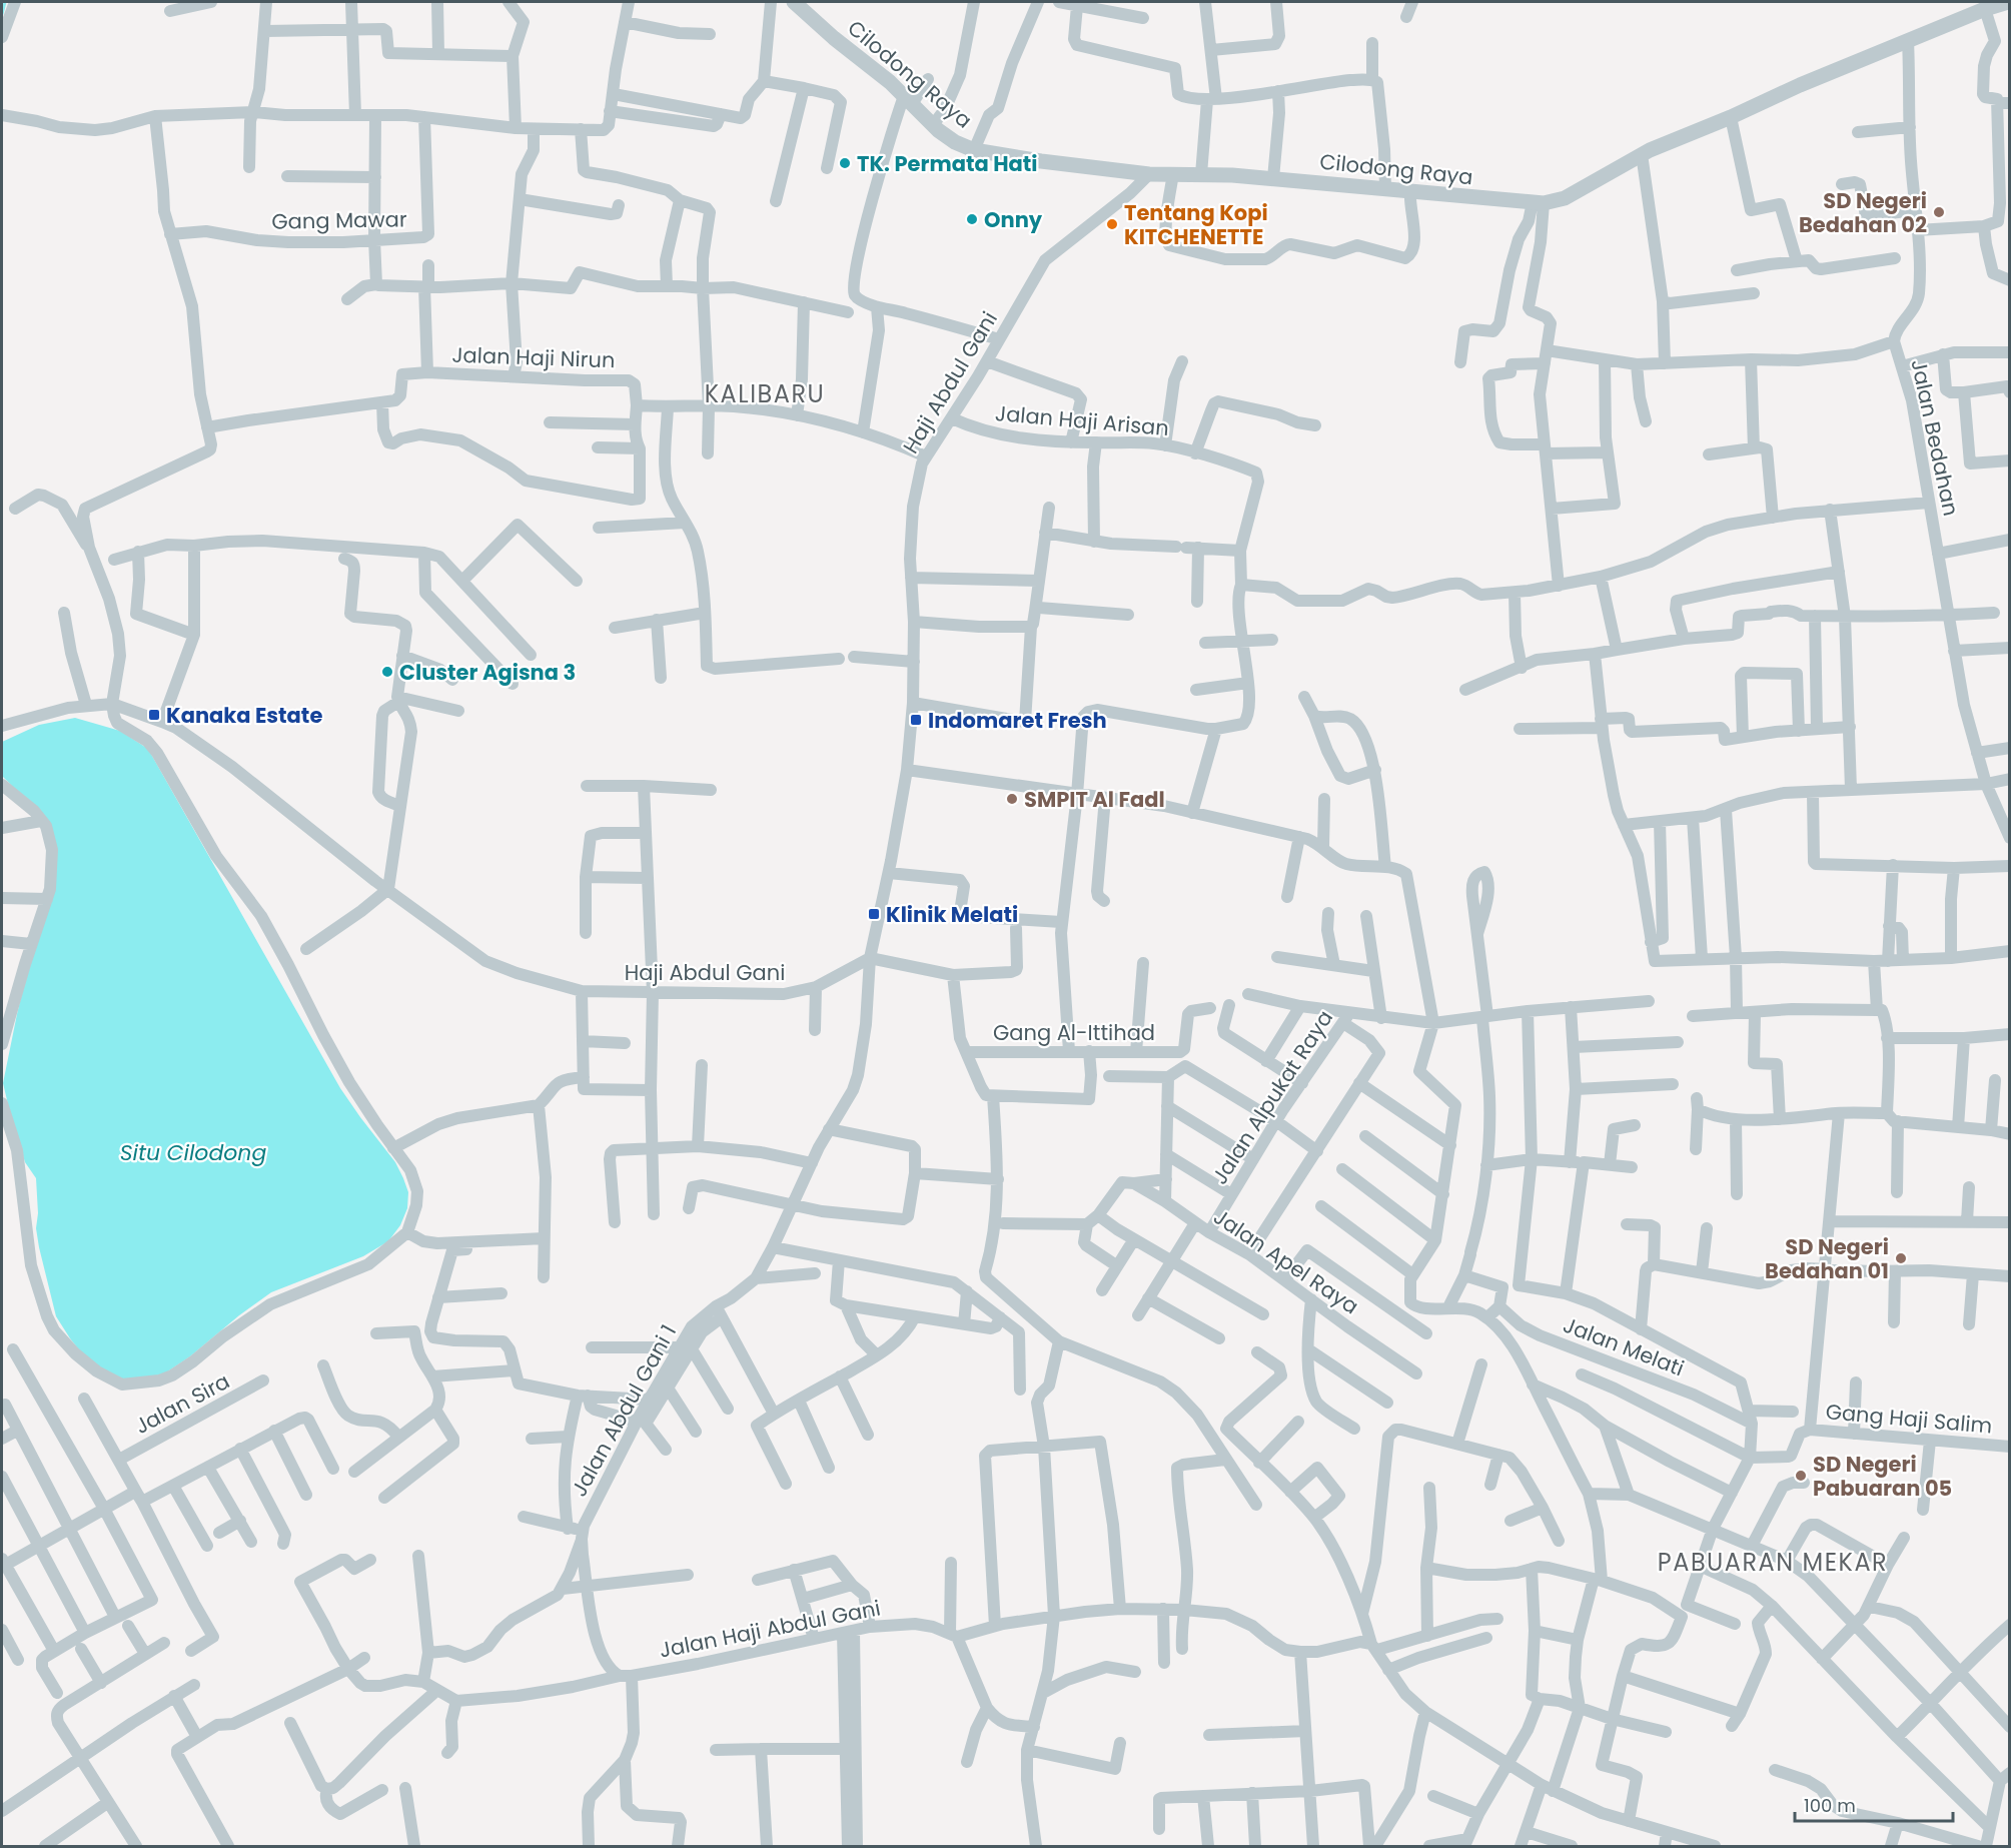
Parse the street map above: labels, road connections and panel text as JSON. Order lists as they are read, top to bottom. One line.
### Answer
{"streets":{"street":["Cilodong Raya","Gang Mawar","Jalan Haji Nirun","Haji Abdul Gani","Jalan Haji Arisan","Jalan Bedahan","Gang Al-Ittihad","Jalan Alpukat Raya","Jalan Apel Raya","Jalan Melati","Jalan Sira","Jalan Abdul Gani 1","Gang Haji Salim","Jalan Haji Abdul Gani"]},"crossings":[["Cilodong Raya","Haji Abdul Gani"],["Cilodong Raya","Jalan Bedahan"],["Haji Abdul Gani","Jalan Haji Arisan"],["Haji Abdul Gani","Jalan Abdul Gani 1"],["Jalan Alpukat Raya","Jalan Apel Raya"],["Jalan Abdul Gani 1","Jalan Haji Abdul Gani"]],"districts":["KALIBARU","PABUARAN MEKAR"],"water":["Situ Cilodong"],"places":{"other":["TK. Permata Hati","SD Negeri Bedahan 02","Onny","Tentang Kopi KITCHENETTE","Cluster Agisna 3","SMPIT Al Fadl","SD Negeri Bedahan 01","SD Negeri Pabuaran 05"],"transit":["Kanaka Estate","Indomaret Fresh","Klinik Melati"]},"scale_bar":"100 m"}
